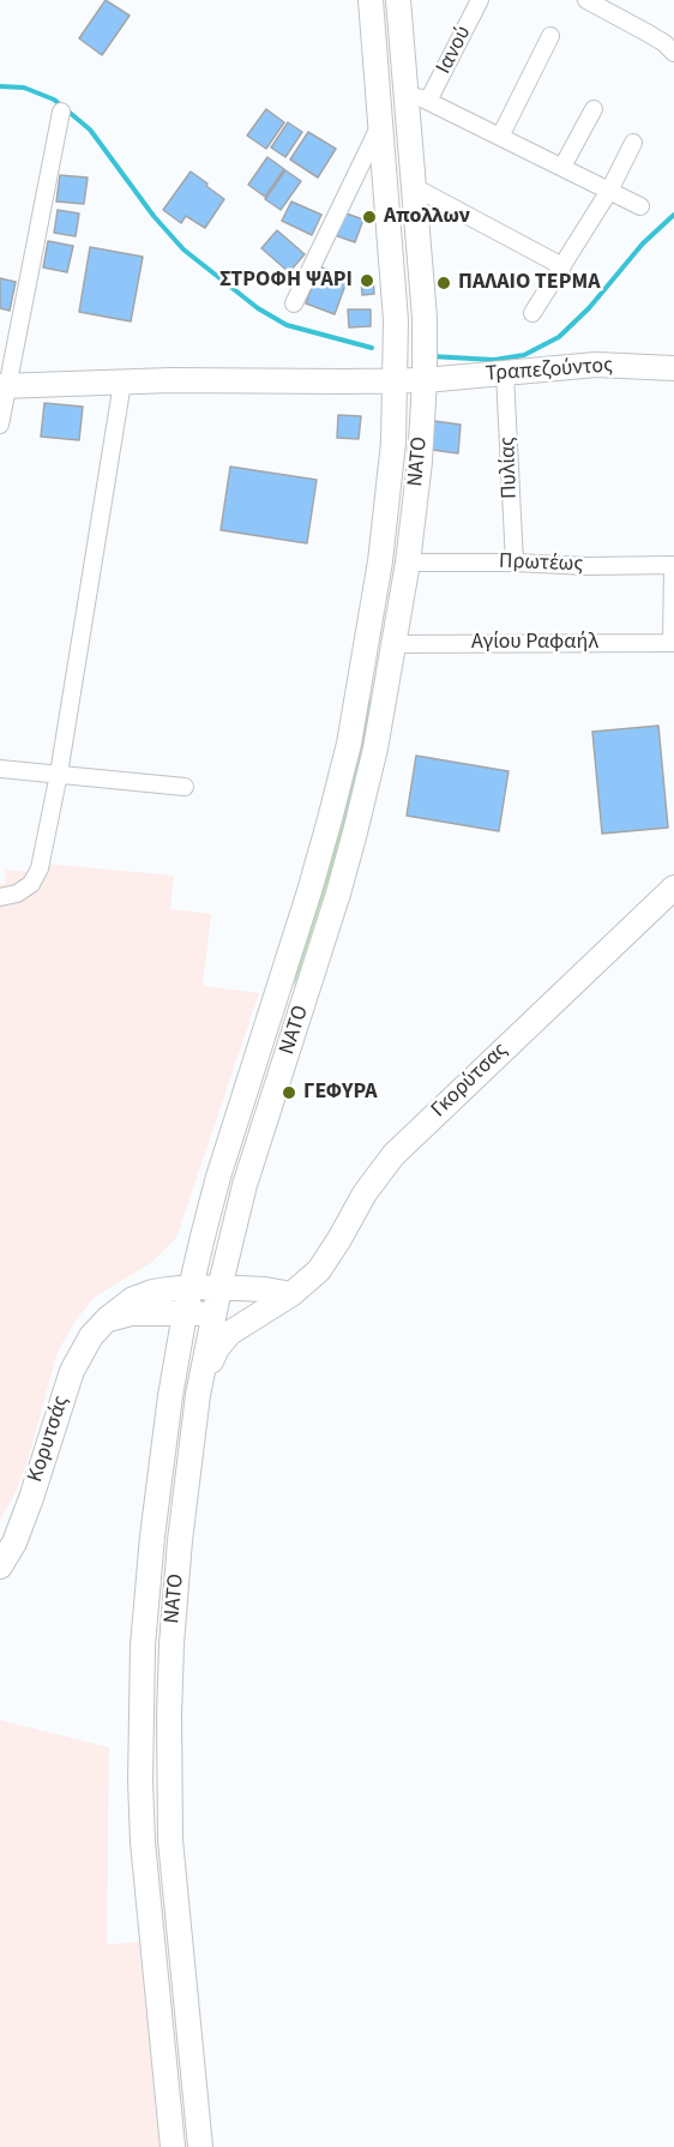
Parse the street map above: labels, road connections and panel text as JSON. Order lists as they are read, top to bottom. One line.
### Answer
{"streets":{"main road":["Τραπεζούντος","ΝΑΤΟ","Γκορύτσας","Κορυτσάς"],"street":["Ιανού","Πυλίας","Πρωτέως","Αγίου Ραφαήλ"]},"crossings":[["Ιανού","ΝΑΤΟ"],["Τραπεζούντος","ΝΑΤΟ"],["Τραπεζούντος","Πυλίας"],["ΝΑΤΟ","Πρωτέως"],["ΝΑΤΟ","Αγίου Ραφαήλ"],["Πυλίας","Πρωτέως"]],"places":["Απολλων","ΣΤΡΟΦΗ ΨΑΡΙ","ΠΑΛΑΙΟ ΤΕΡΜΑ","ΓΕΦΥΡΑ"]}
